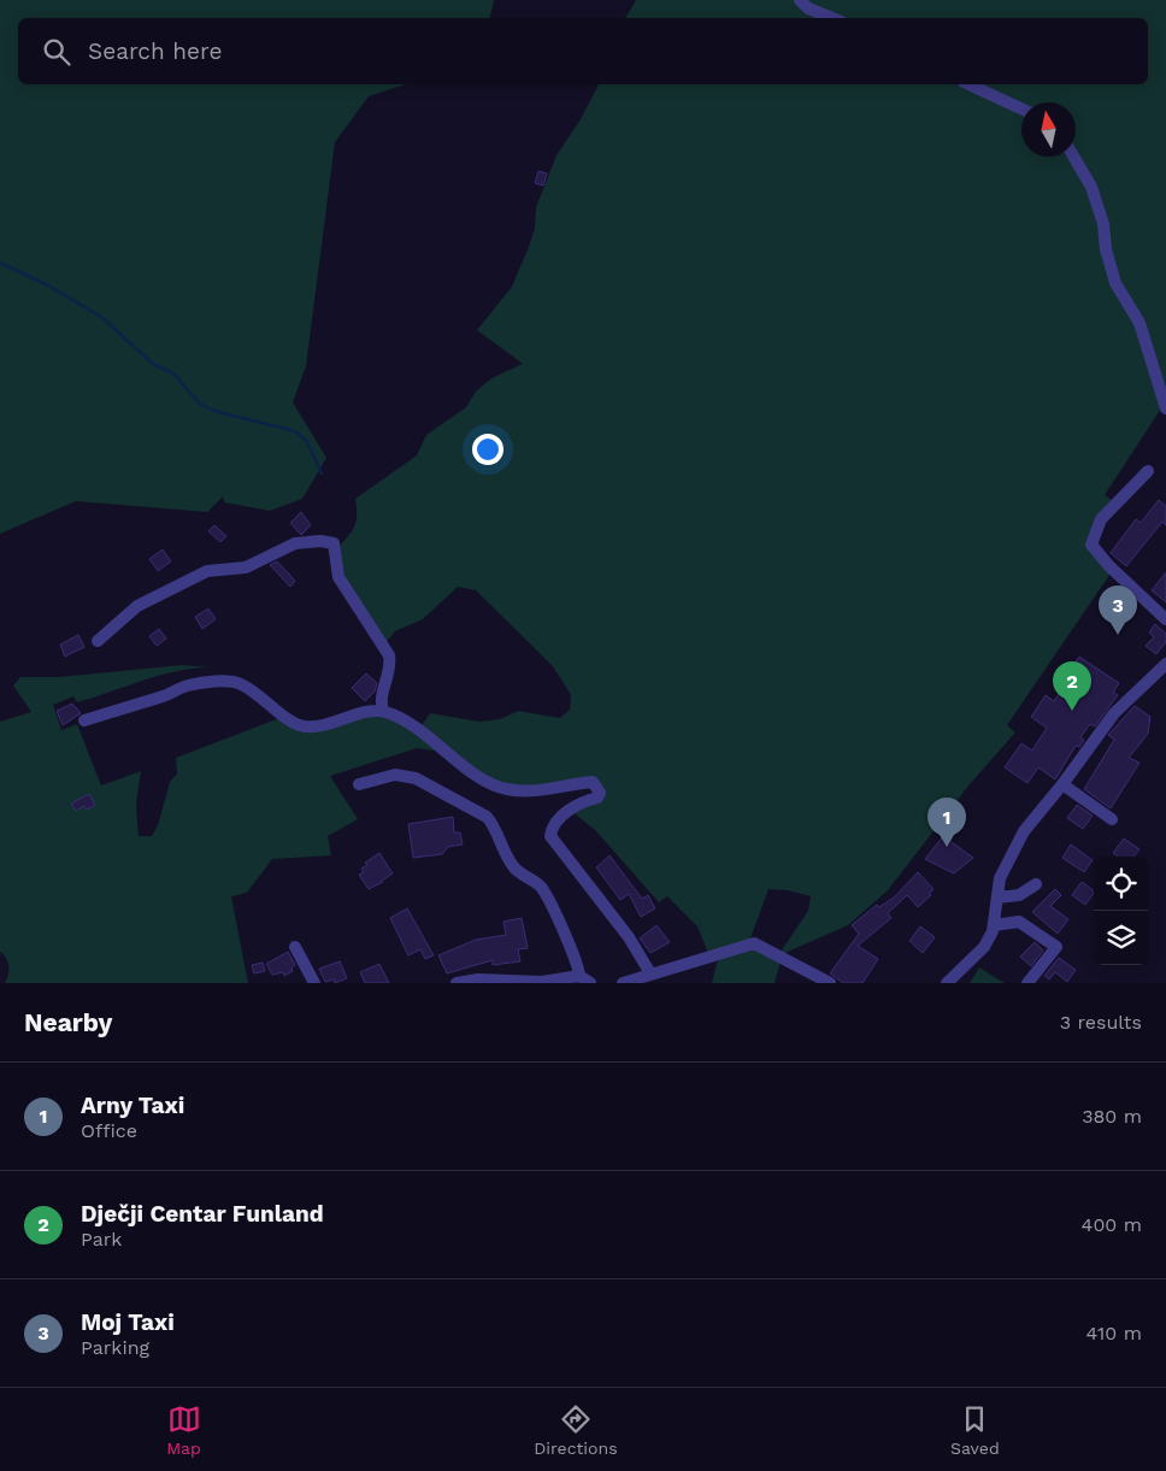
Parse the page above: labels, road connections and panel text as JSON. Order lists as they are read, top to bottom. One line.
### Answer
{"north":"top","page":{"search":"Search here","pins":["3","2","1"],"heading":["Nearby","3 results"],"list":[{"mark":"1","name":"Arny Taxi","note":"Office","value":"380 m"},{"mark":"2","name":"Dječji Centar Funland","note":"Park","value":"400 m"},{"mark":"3","name":"Moj Taxi","note":"Parking","value":"410 m"}],"nav":["Map","Directions","Saved"]}}
